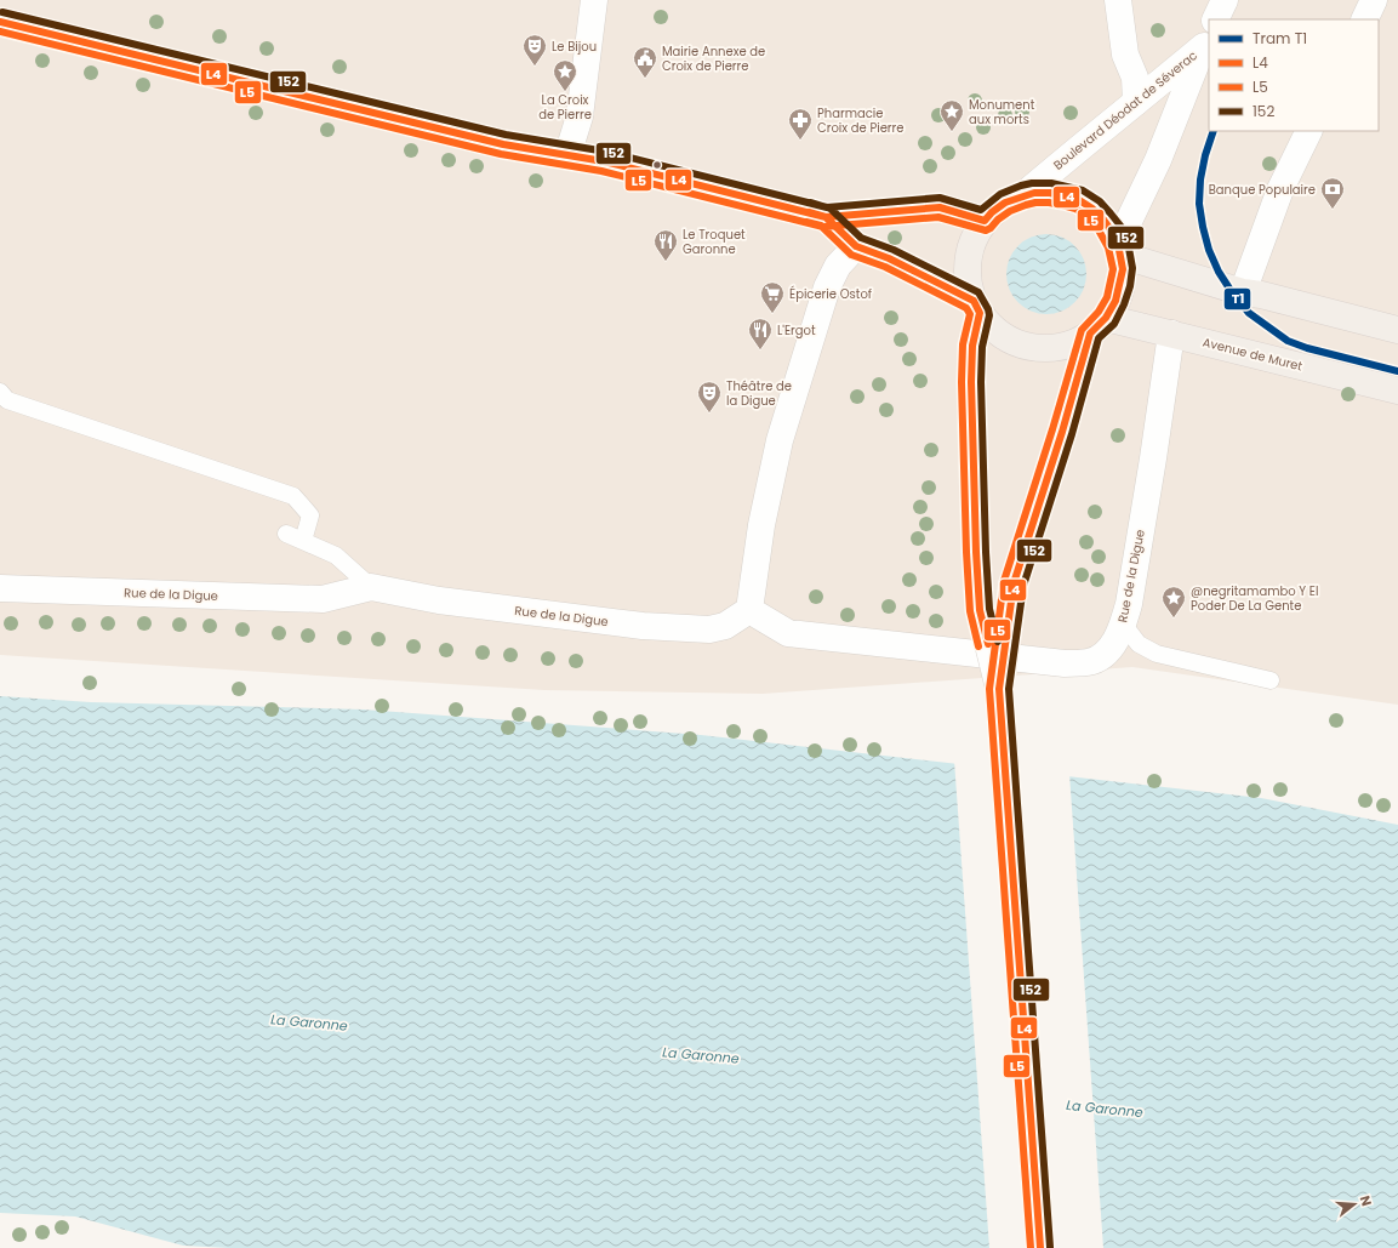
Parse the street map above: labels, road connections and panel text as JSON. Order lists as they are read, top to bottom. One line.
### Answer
{"streets":{"main road":["Avenue de Muret"],"street":["Boulevard Déodat de Séverac","Rue de la Digue"]},"crossings":[["Boulevard Déodat de Séverac","Avenue de Muret"],["Avenue de Muret","Rue de la Digue"]],"water":["La Garonne"],"places":{"theatre":["Le Bijou","Théâtre de la Digue"],"public building":["Mairie Annexe de Croix de Pierre"],"place":["La Croix de Pierre","Monument aux morts","@negritamambo Y El Poder De La Gente"],"pharmacy":["Pharmacie Croix de Pierre"],"bank":["Banque Populaire"],"restaurant":["Le Troquet Garonne","L'Ergot"],"supermarket":["Épicerie Ostof"]},"lines":["transit line 152","transit line L4","transit line L5","tram line T1"],"legend":["Tram T1","L4","L5","152"],"north":"right"}
